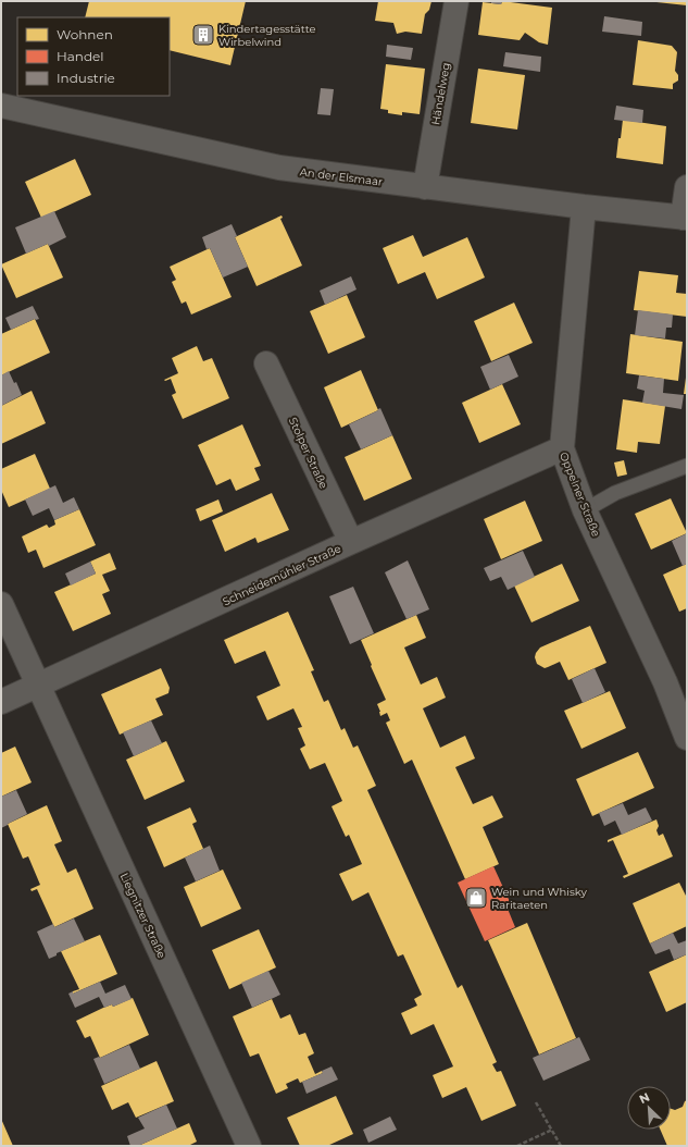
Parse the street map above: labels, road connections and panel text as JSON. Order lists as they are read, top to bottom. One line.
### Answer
{"streets":{"street":["Händelweg","An der Elsmaar","Stolper Straße","Oppelner Straße","Schneidemühler Straße","Liegnitzer Straße"]},"crossings":[["Händelweg","An der Elsmaar"],["An der Elsmaar","Oppelner Straße"],["Stolper Straße","Schneidemühler Straße"],["Oppelner Straße","Schneidemühler Straße"],["Schneidemühler Straße","Liegnitzer Straße"]],"places":{"building":["Kindertagesstätte Wirbelwind"],"shop":["Wein und Whisky Raritaeten"]},"legend":["Wohnen","Handel","Industrie"],"north":"top left"}
